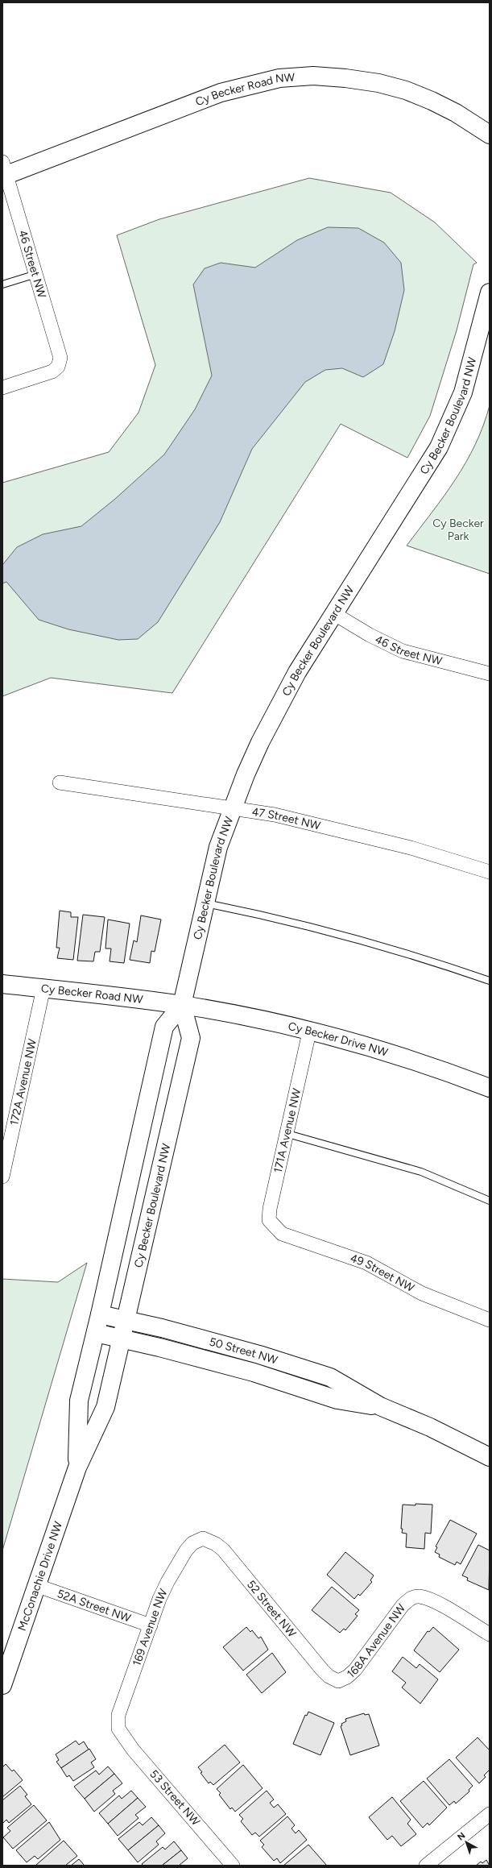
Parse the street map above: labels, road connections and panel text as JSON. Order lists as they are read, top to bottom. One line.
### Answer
{"streets":{"street":["Cy Becker Road NW","46 Street NW","Cy Becker Boulevard NW","47 Street NW","Cy Becker Drive NW","172A Avenue NW","171A Avenue NW","49 Street NW","50 Street NW","McConachie Drive NW","52A Street NW","52 Street NW","169 Avenue NW","168A Avenue NW","53 Street NW"]},"crossings":[["Cy Becker Road NW","46 Street NW"],["Cy Becker Road NW","Cy Becker Boulevard NW"],["Cy Becker Road NW","Cy Becker Drive NW"],["Cy Becker Road NW","172A Avenue NW"],["46 Street NW","Cy Becker Boulevard NW"],["Cy Becker Boulevard NW","47 Street NW"],["Cy Becker Boulevard NW","Cy Becker Drive NW"],["Cy Becker Boulevard NW","50 Street NW"],["Cy Becker Boulevard NW","McConachie Drive NW"],["Cy Becker Drive NW","171A Avenue NW"],["171A Avenue NW","49 Street NW"],["50 Street NW","McConachie Drive NW"],["McConachie Drive NW","52A Street NW"],["52A Street NW","169 Avenue NW"],["52 Street NW","169 Avenue NW"],["52 Street NW","168A Avenue NW"],["169 Avenue NW","53 Street NW"]],"parks":["Cy Becker Park"],"north":"top left"}
